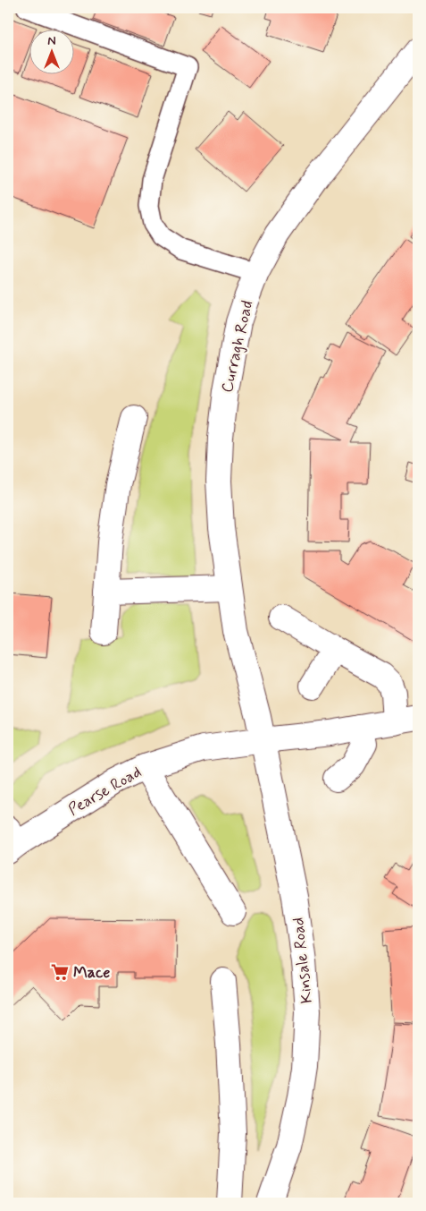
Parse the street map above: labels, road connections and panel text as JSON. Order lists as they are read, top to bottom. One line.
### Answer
{"streets":{"street":["Curragh Road","Pearse Road","Kinsale Road"]},"crossings":[["Curragh Road","Pearse Road"],["Curragh Road","Kinsale Road"],["Pearse Road","Kinsale Road"]],"places":{"supermarket":["Mace"]},"north":"top"}
